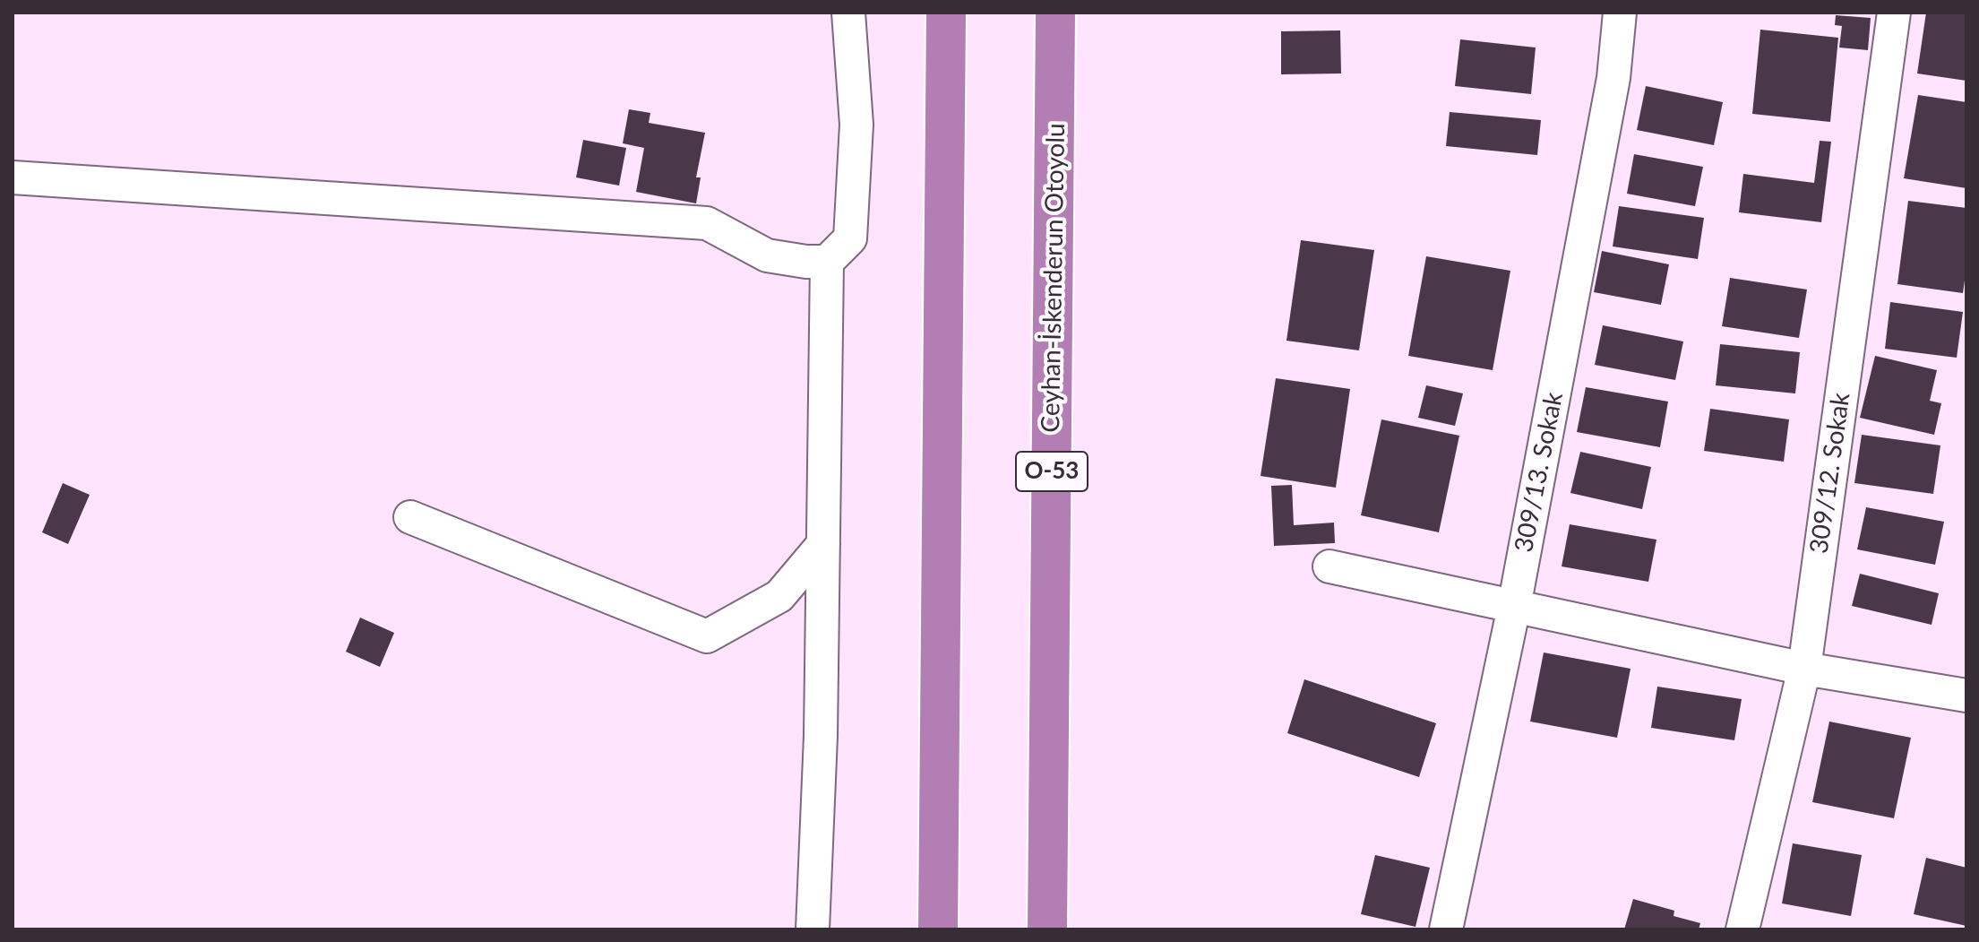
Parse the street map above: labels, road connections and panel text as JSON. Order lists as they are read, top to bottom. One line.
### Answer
{"streets":{"highway":["Ceyhan-İskenderun Otoyolu","O-53"],"street":["309/13. Sokak","309/12. Sokak"]}}
